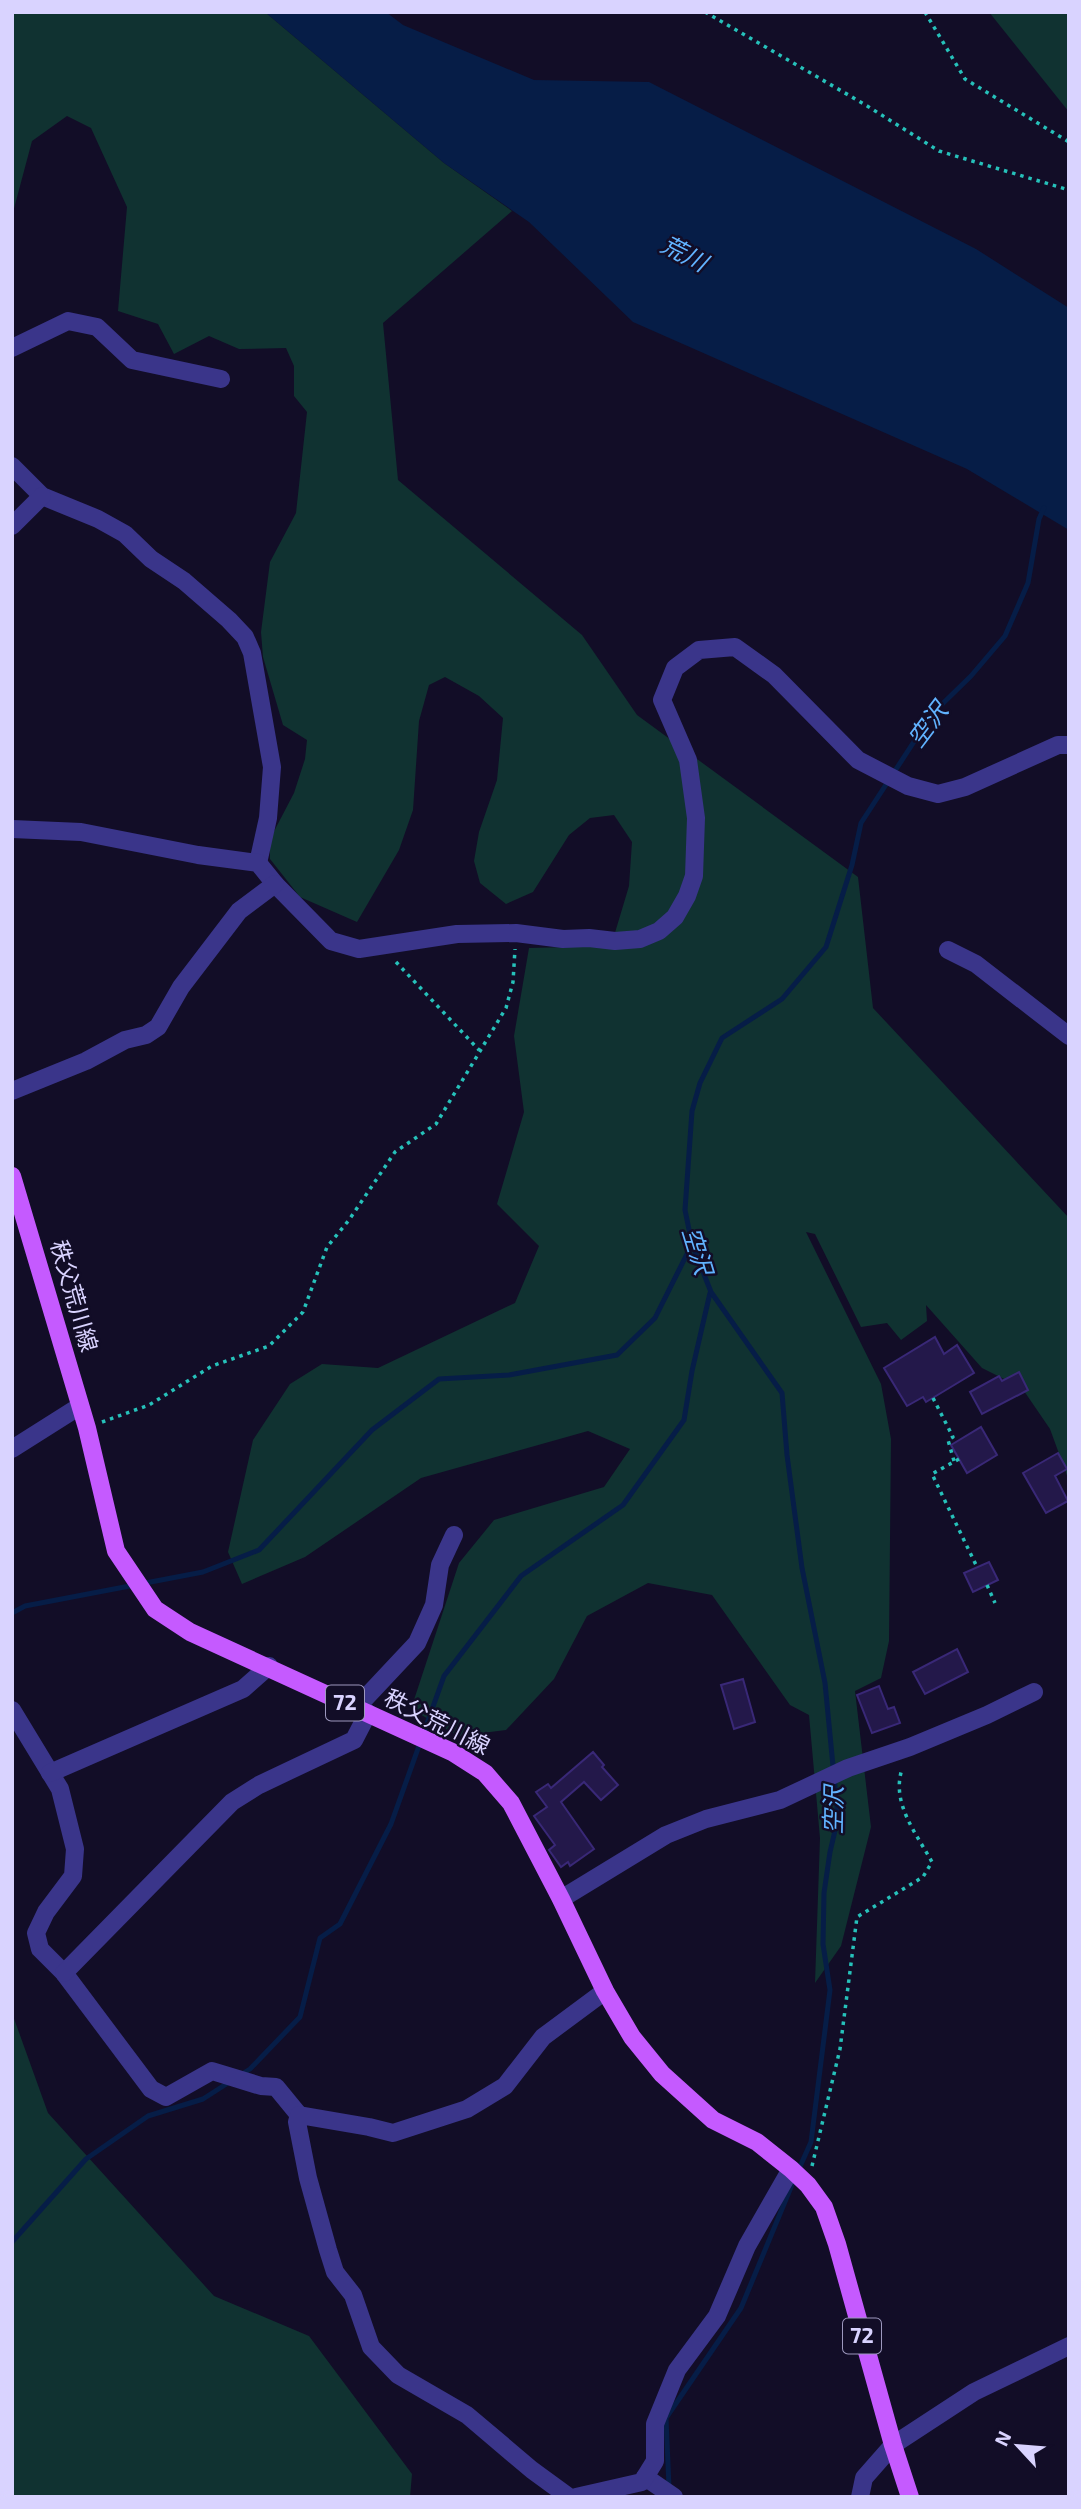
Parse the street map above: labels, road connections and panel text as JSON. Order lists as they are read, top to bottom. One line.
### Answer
{"streets":{"main road":["秩父荒川線","72"]},"water":["荒川","空沢"],"north":"top left"}
